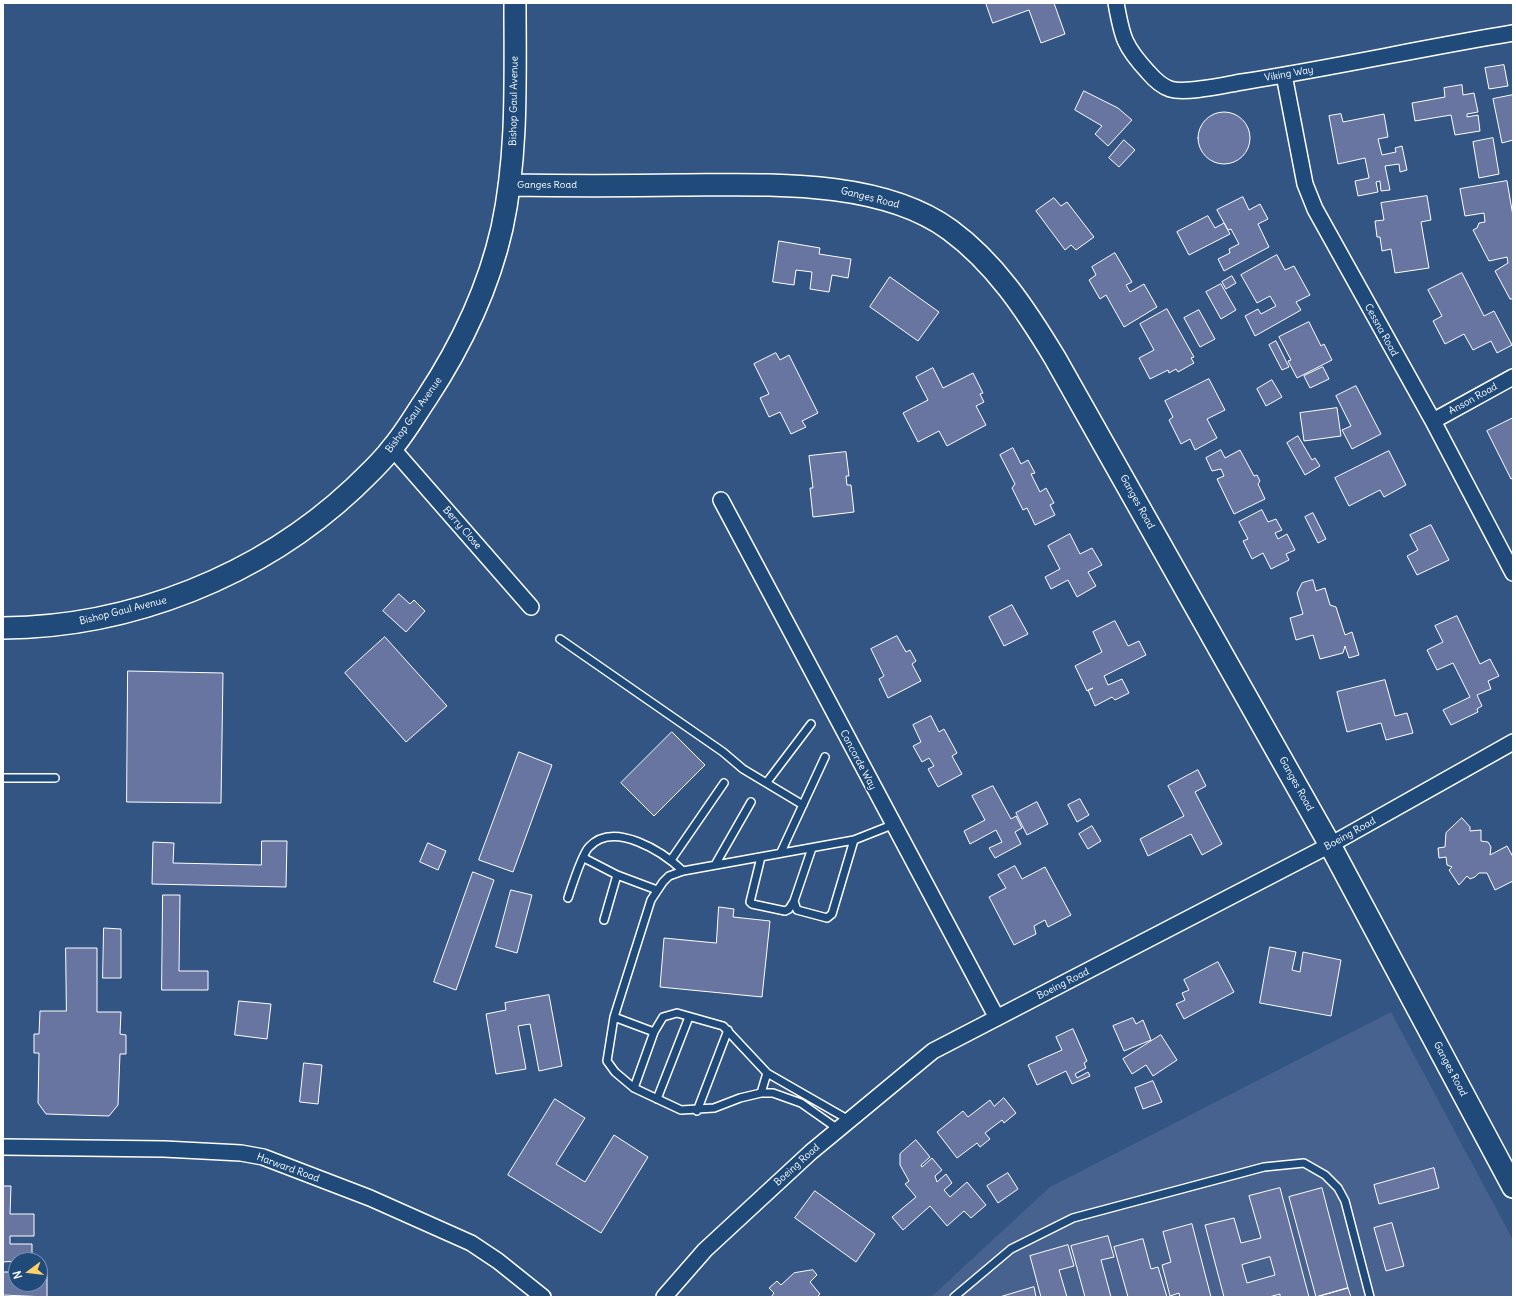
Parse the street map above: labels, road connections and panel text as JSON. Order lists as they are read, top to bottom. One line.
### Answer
{"streets":{"street":["Viking Way","Bishop Gaul Avenue","Ganges Road","Cessna Road","Anson Road","Berry Close","Concorde Way","Boeing Road","Harward Road"]},"crossings":[["Viking Way","Cessna Road"],["Bishop Gaul Avenue","Ganges Road"],["Bishop Gaul Avenue","Berry Close"],["Ganges Road","Boeing Road"],["Cessna Road","Anson Road"],["Concorde Way","Boeing Road"]],"north":"left"}
